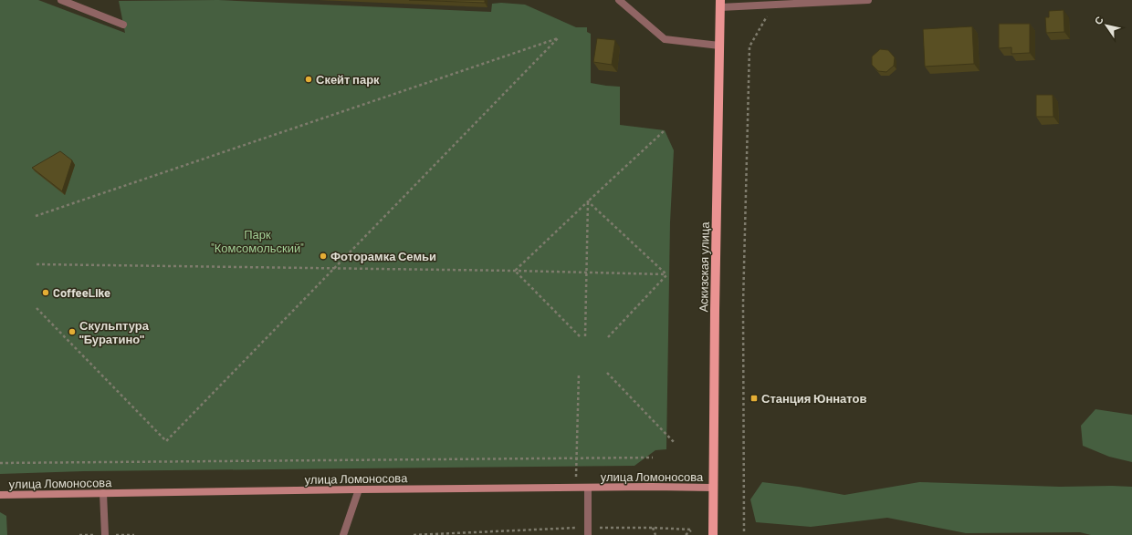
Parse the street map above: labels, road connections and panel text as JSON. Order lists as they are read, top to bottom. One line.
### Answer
{"streets":{"main road":["Аскизская улица"],"street":["улица Ломоносова"]},"crossings":[["Аскизская улица","улица Ломоносова"]],"parks":["Парк \"Комсомольский\""],"places":{"other":["Скейт парк","Фоторамка Семьи","CoffeeLike","Скульптура \"Буратино\""],"transit":["Станция Юннатов"]},"north":"top left"}
